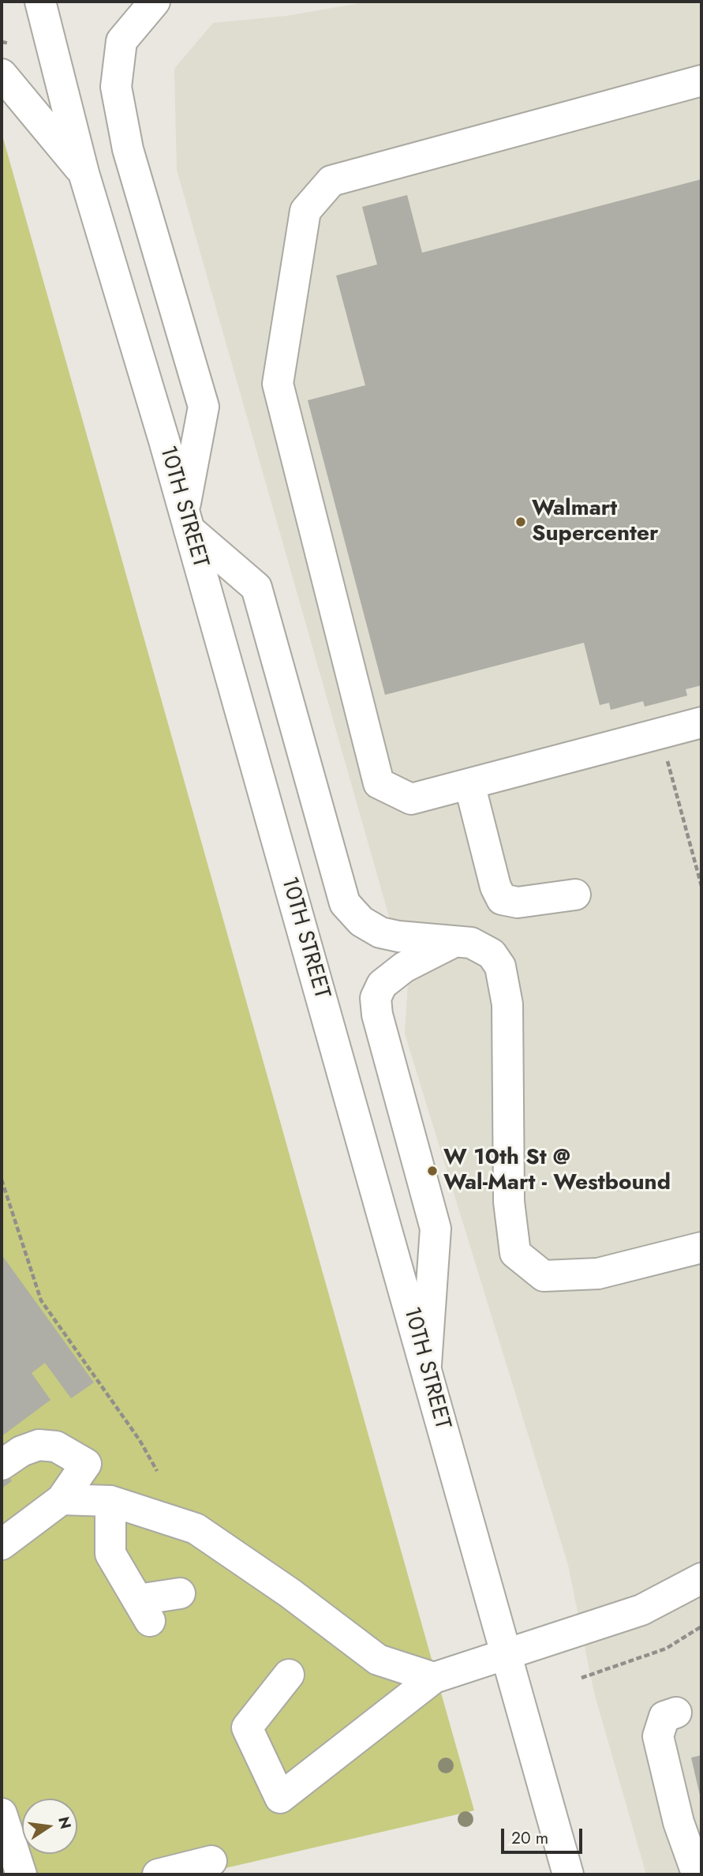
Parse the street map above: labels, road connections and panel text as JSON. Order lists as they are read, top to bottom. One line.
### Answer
{"streets":{"main road":["10TH STREET"]},"places":["Walmart Supercenter","W 10th St @ Wal-Mart - Westbound"],"scale_bar":"20 m","north":"right"}
